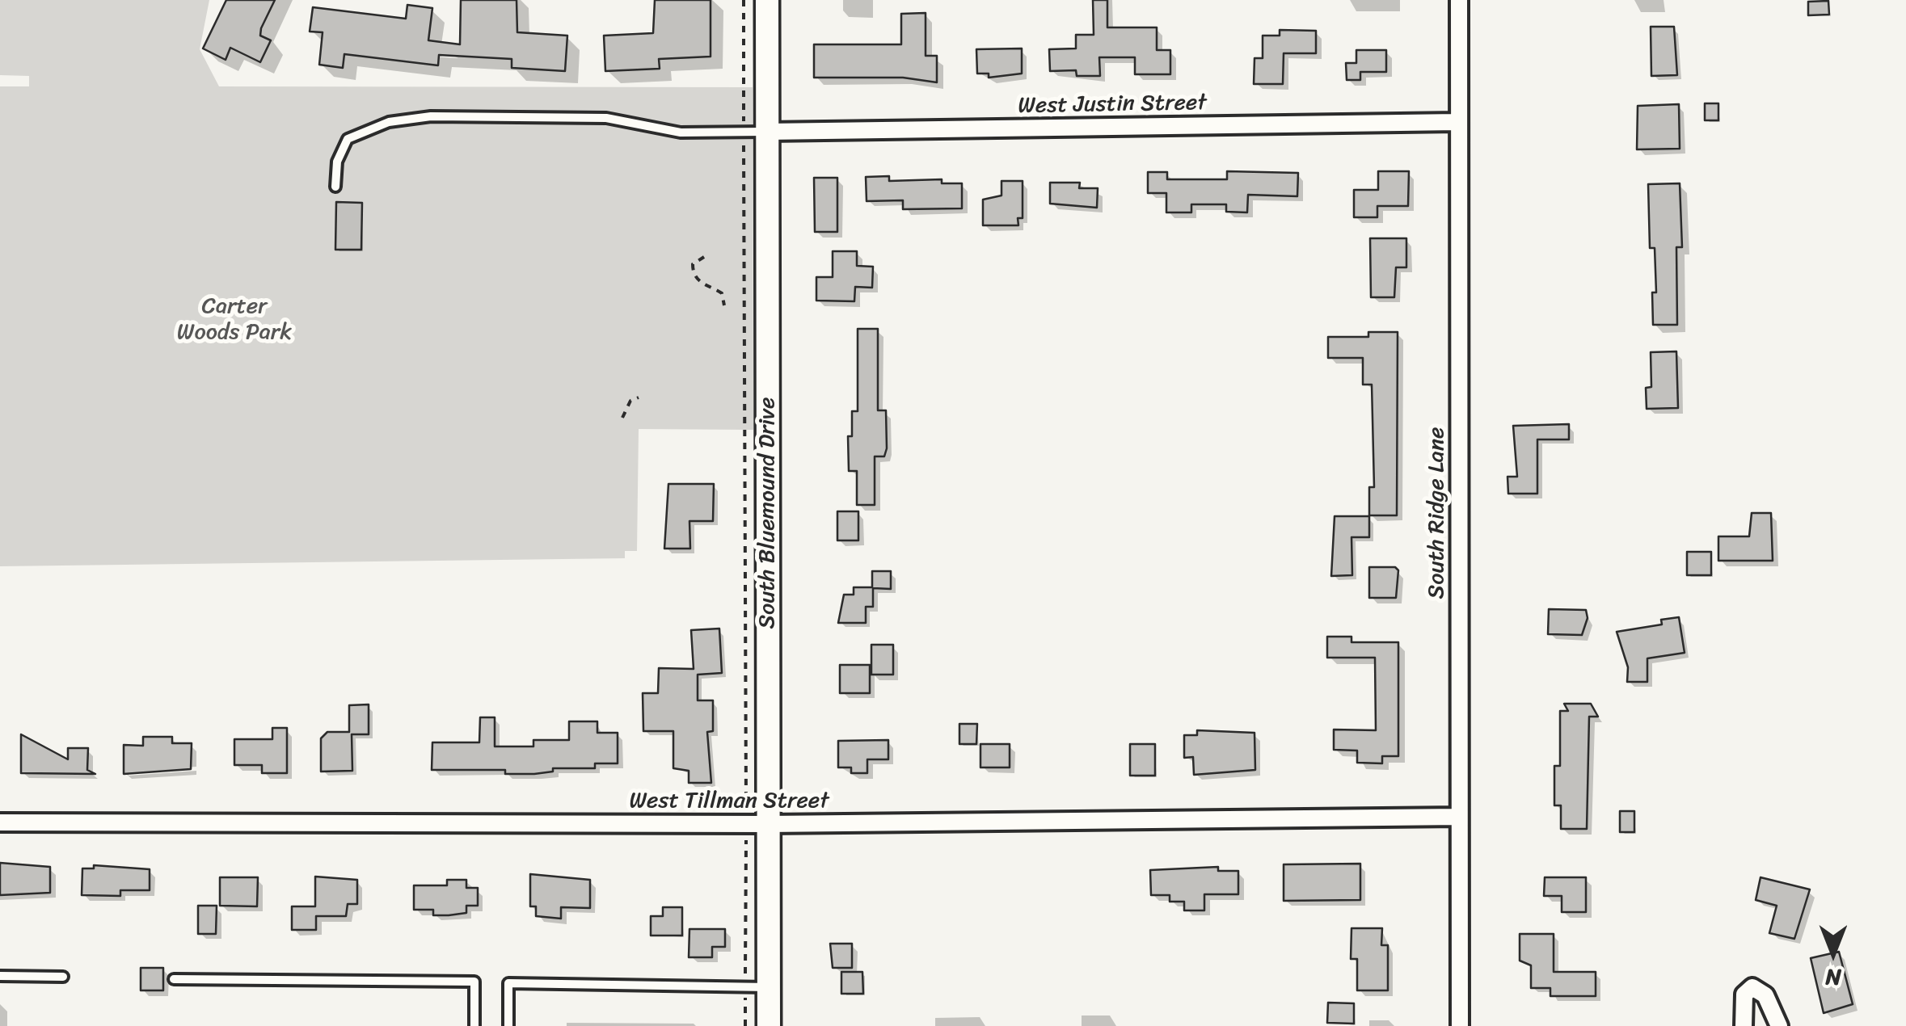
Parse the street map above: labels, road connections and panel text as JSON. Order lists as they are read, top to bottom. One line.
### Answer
{"streets":{"main road":["South Bluemound Drive"],"street":["West Justin Street","South Ridge Lane","West Tillman Street"]},"crossings":[["West Justin Street","South Bluemound Drive"],["West Justin Street","South Ridge Lane"],["South Bluemound Drive","West Tillman Street"],["South Ridge Lane","West Tillman Street"]],"parks":["Carter Woods Park"],"north":"bottom"}
